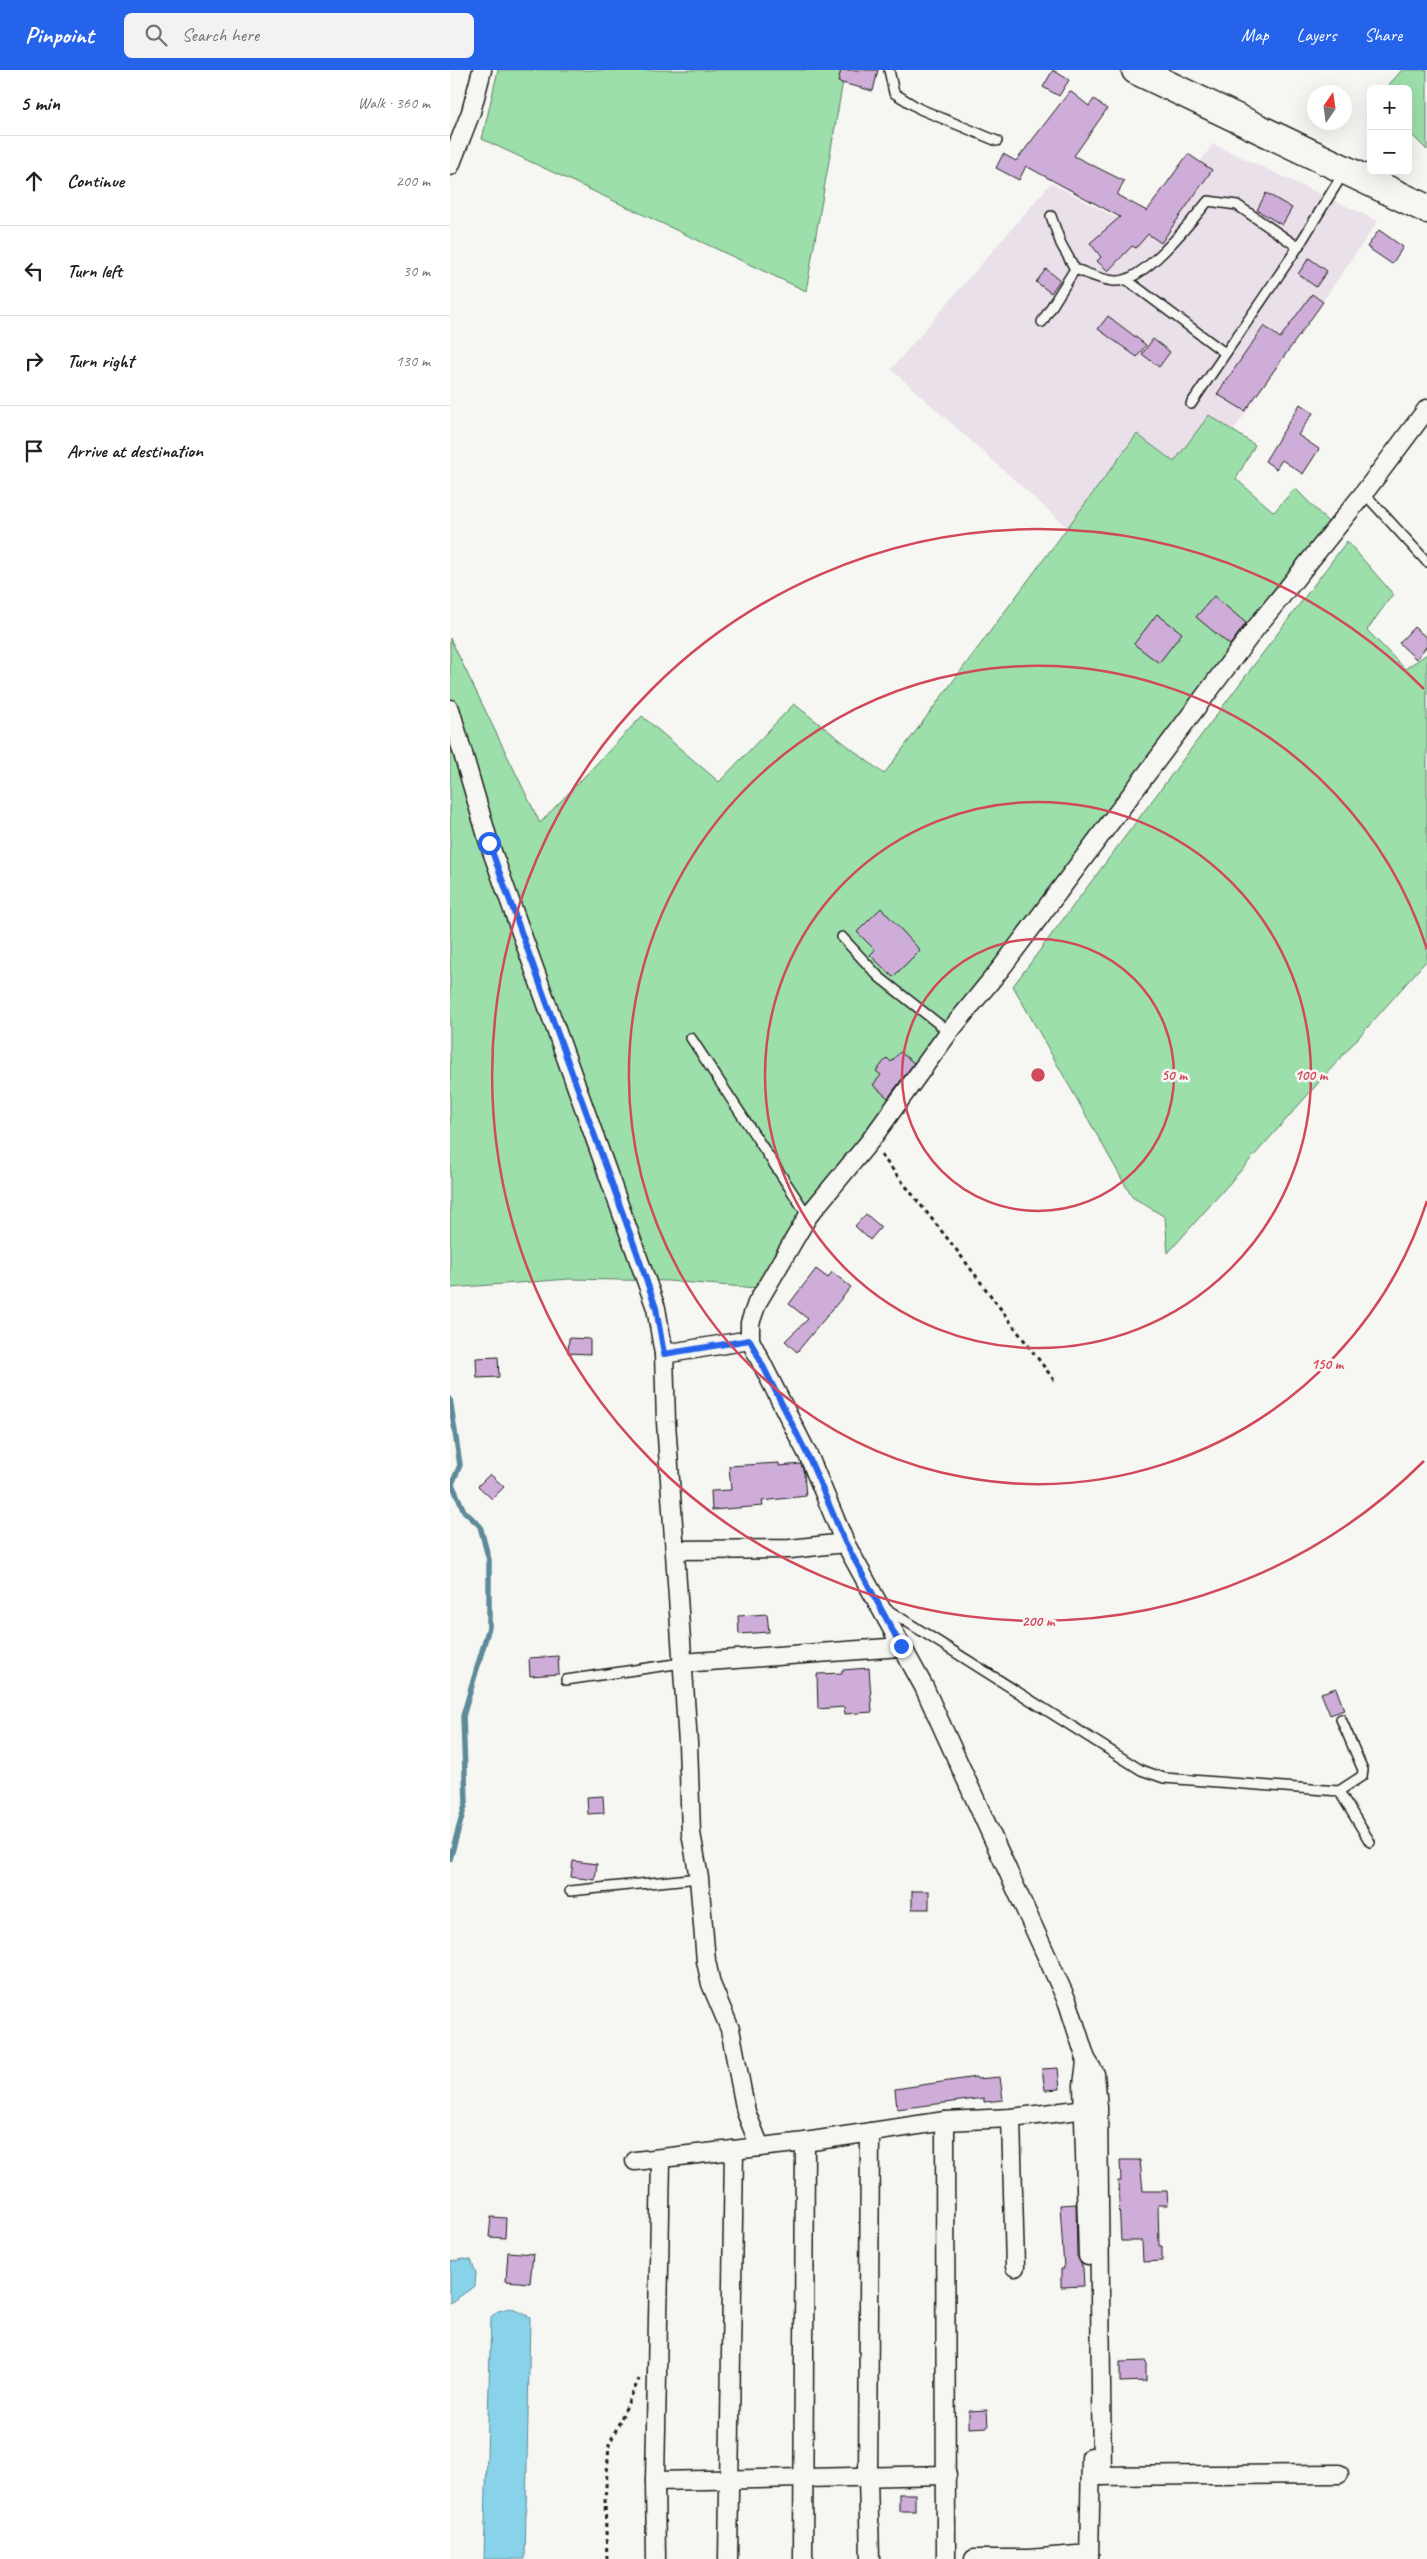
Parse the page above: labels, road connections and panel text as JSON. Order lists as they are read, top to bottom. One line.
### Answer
{"north":"top","page":{"header":"Pinpoint","search":"Search here","nav":["Map","Layers","Share"],"heading":["5 min","Walk · 360 m"],"map_buttons":["+","−"],"list":[["Continue","200 m"],["Turn left","30 m"],["Turn right","130 m"],"Arrive at destination"]},"rings":["50 m","100 m","150 m","200 m"]}
